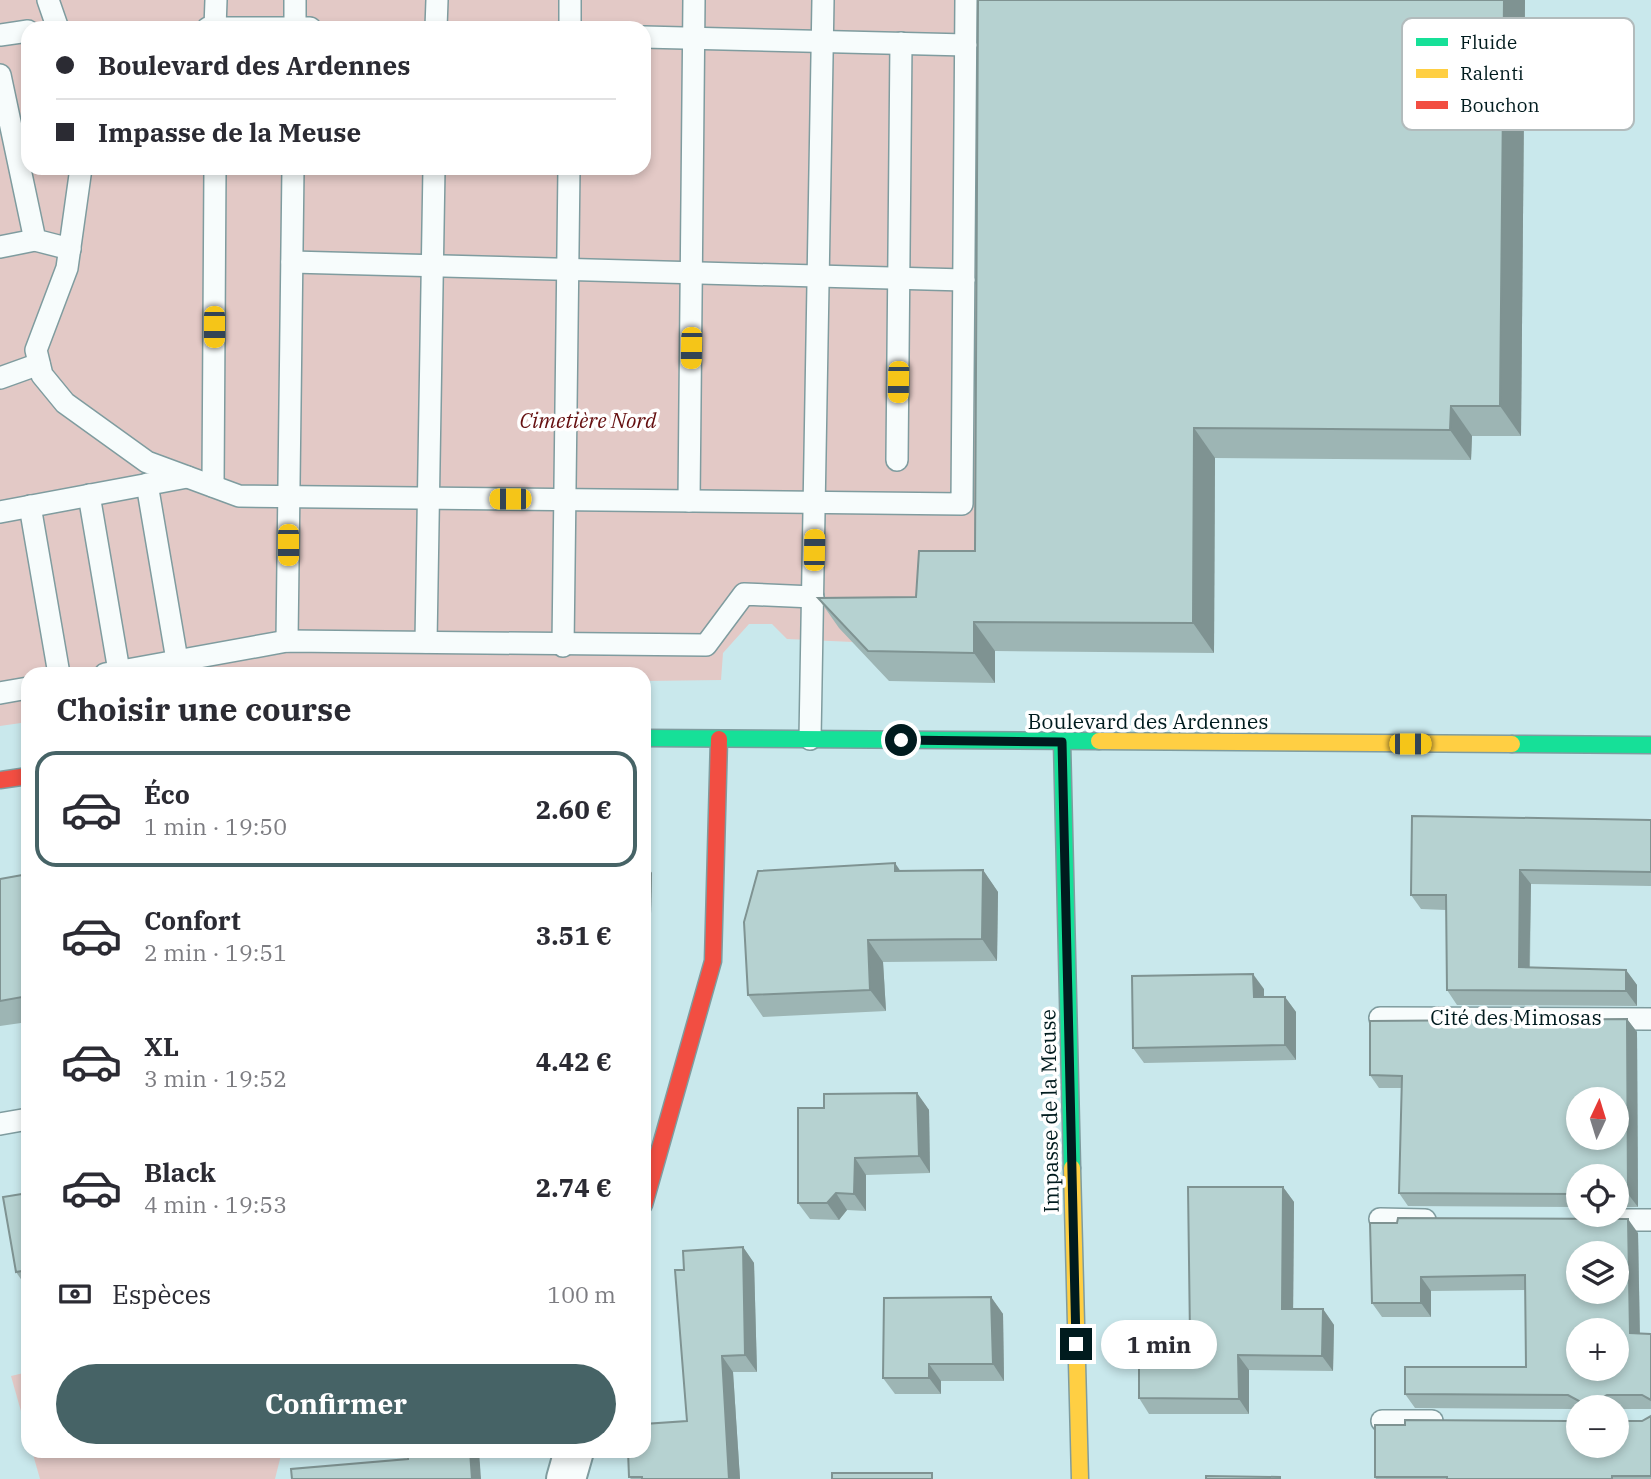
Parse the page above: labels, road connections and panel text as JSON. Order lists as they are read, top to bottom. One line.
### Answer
{"streets":{"street":["Boulevard des Ardennes","Impasse de la Meuse"],"lane":["Cité des Mimosas"]},"crossings":[["Boulevard des Ardennes","Impasse de la Meuse"]],"parks":["Cimetière Nord"],"legend":["Fluide","Ralenti","Bouchon"],"north":"top","page":{"banner":["Boulevard des Ardennes","Impasse de la Meuse"],"heading":"Choisir une course","list":[{"name":"Éco","note":"1 min · 19:50","value":"2.60 €"},{"name":"Confort","note":"2 min · 19:51","value":"3.51 €"},{"name":"XL","note":"3 min · 19:52","value":"4.42 €"},{"name":"Black","note":"4 min · 19:53","value":"2.74 €"}],"map_buttons":["+","−"],"pay":["Espèces","100 m"],"bubble":"1 min","buttons":"Confirmer"}}
